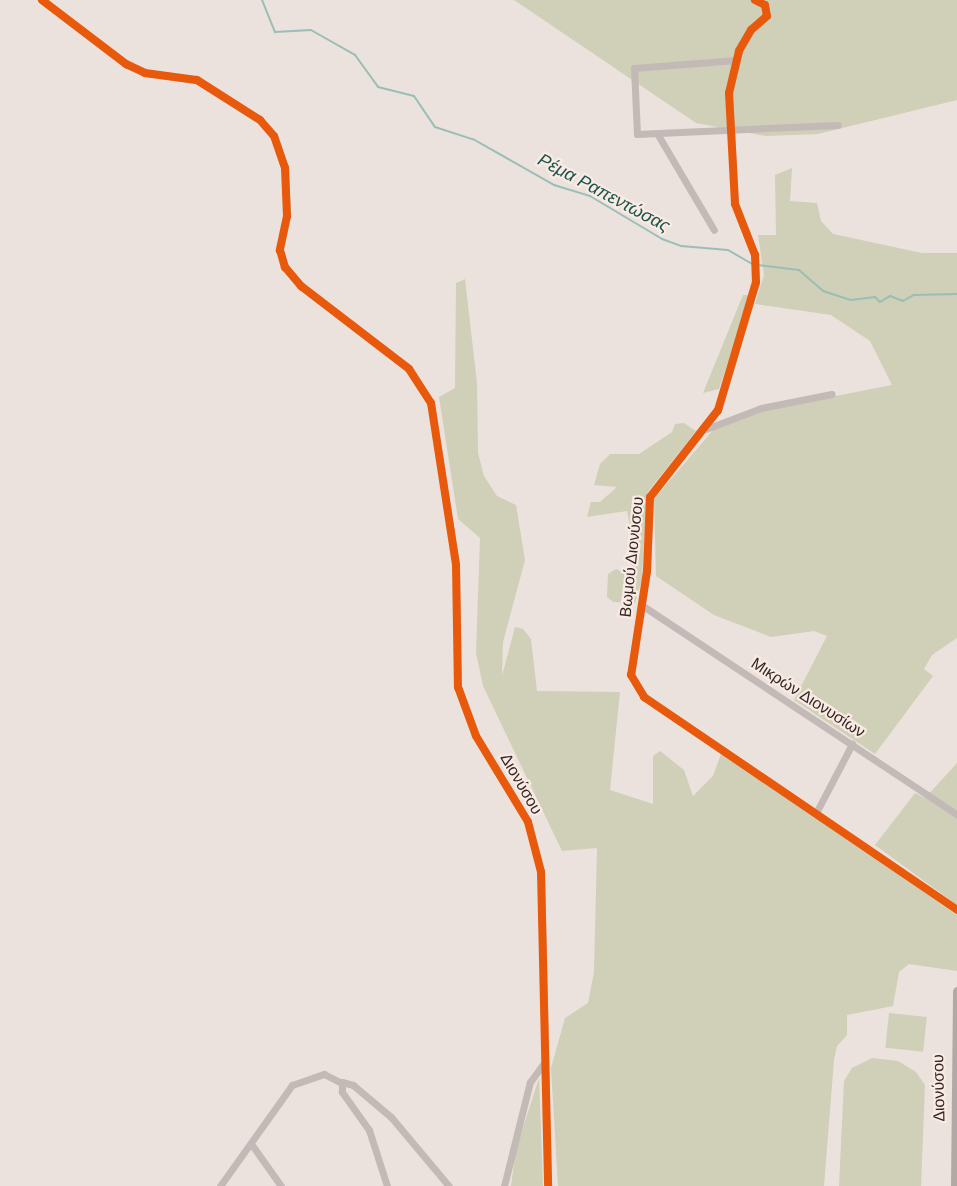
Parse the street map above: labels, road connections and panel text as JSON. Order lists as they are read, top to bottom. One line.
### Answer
{"streets":{"main road":["Διονύσου"],"street":["Βωμού Διονύσου","Μικρών Διονυσίων"]},"crossings":[["Βωμού Διονύσου","Μικρών Διονυσίων"]],"water":["Ρέμα Ραπεντώσας"]}
